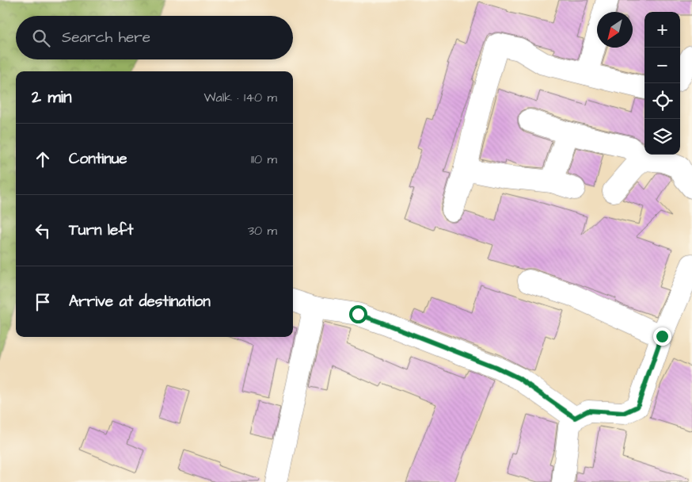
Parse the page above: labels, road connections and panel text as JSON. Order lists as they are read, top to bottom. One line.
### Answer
{"north":"bottom left","page":{"map_buttons":["+","−"],"search":"Search here","heading":["2 min","Walk · 140 m"],"list":[["Continue","110 m"],["Turn left","30 m"],"Arrive at destination"]}}
